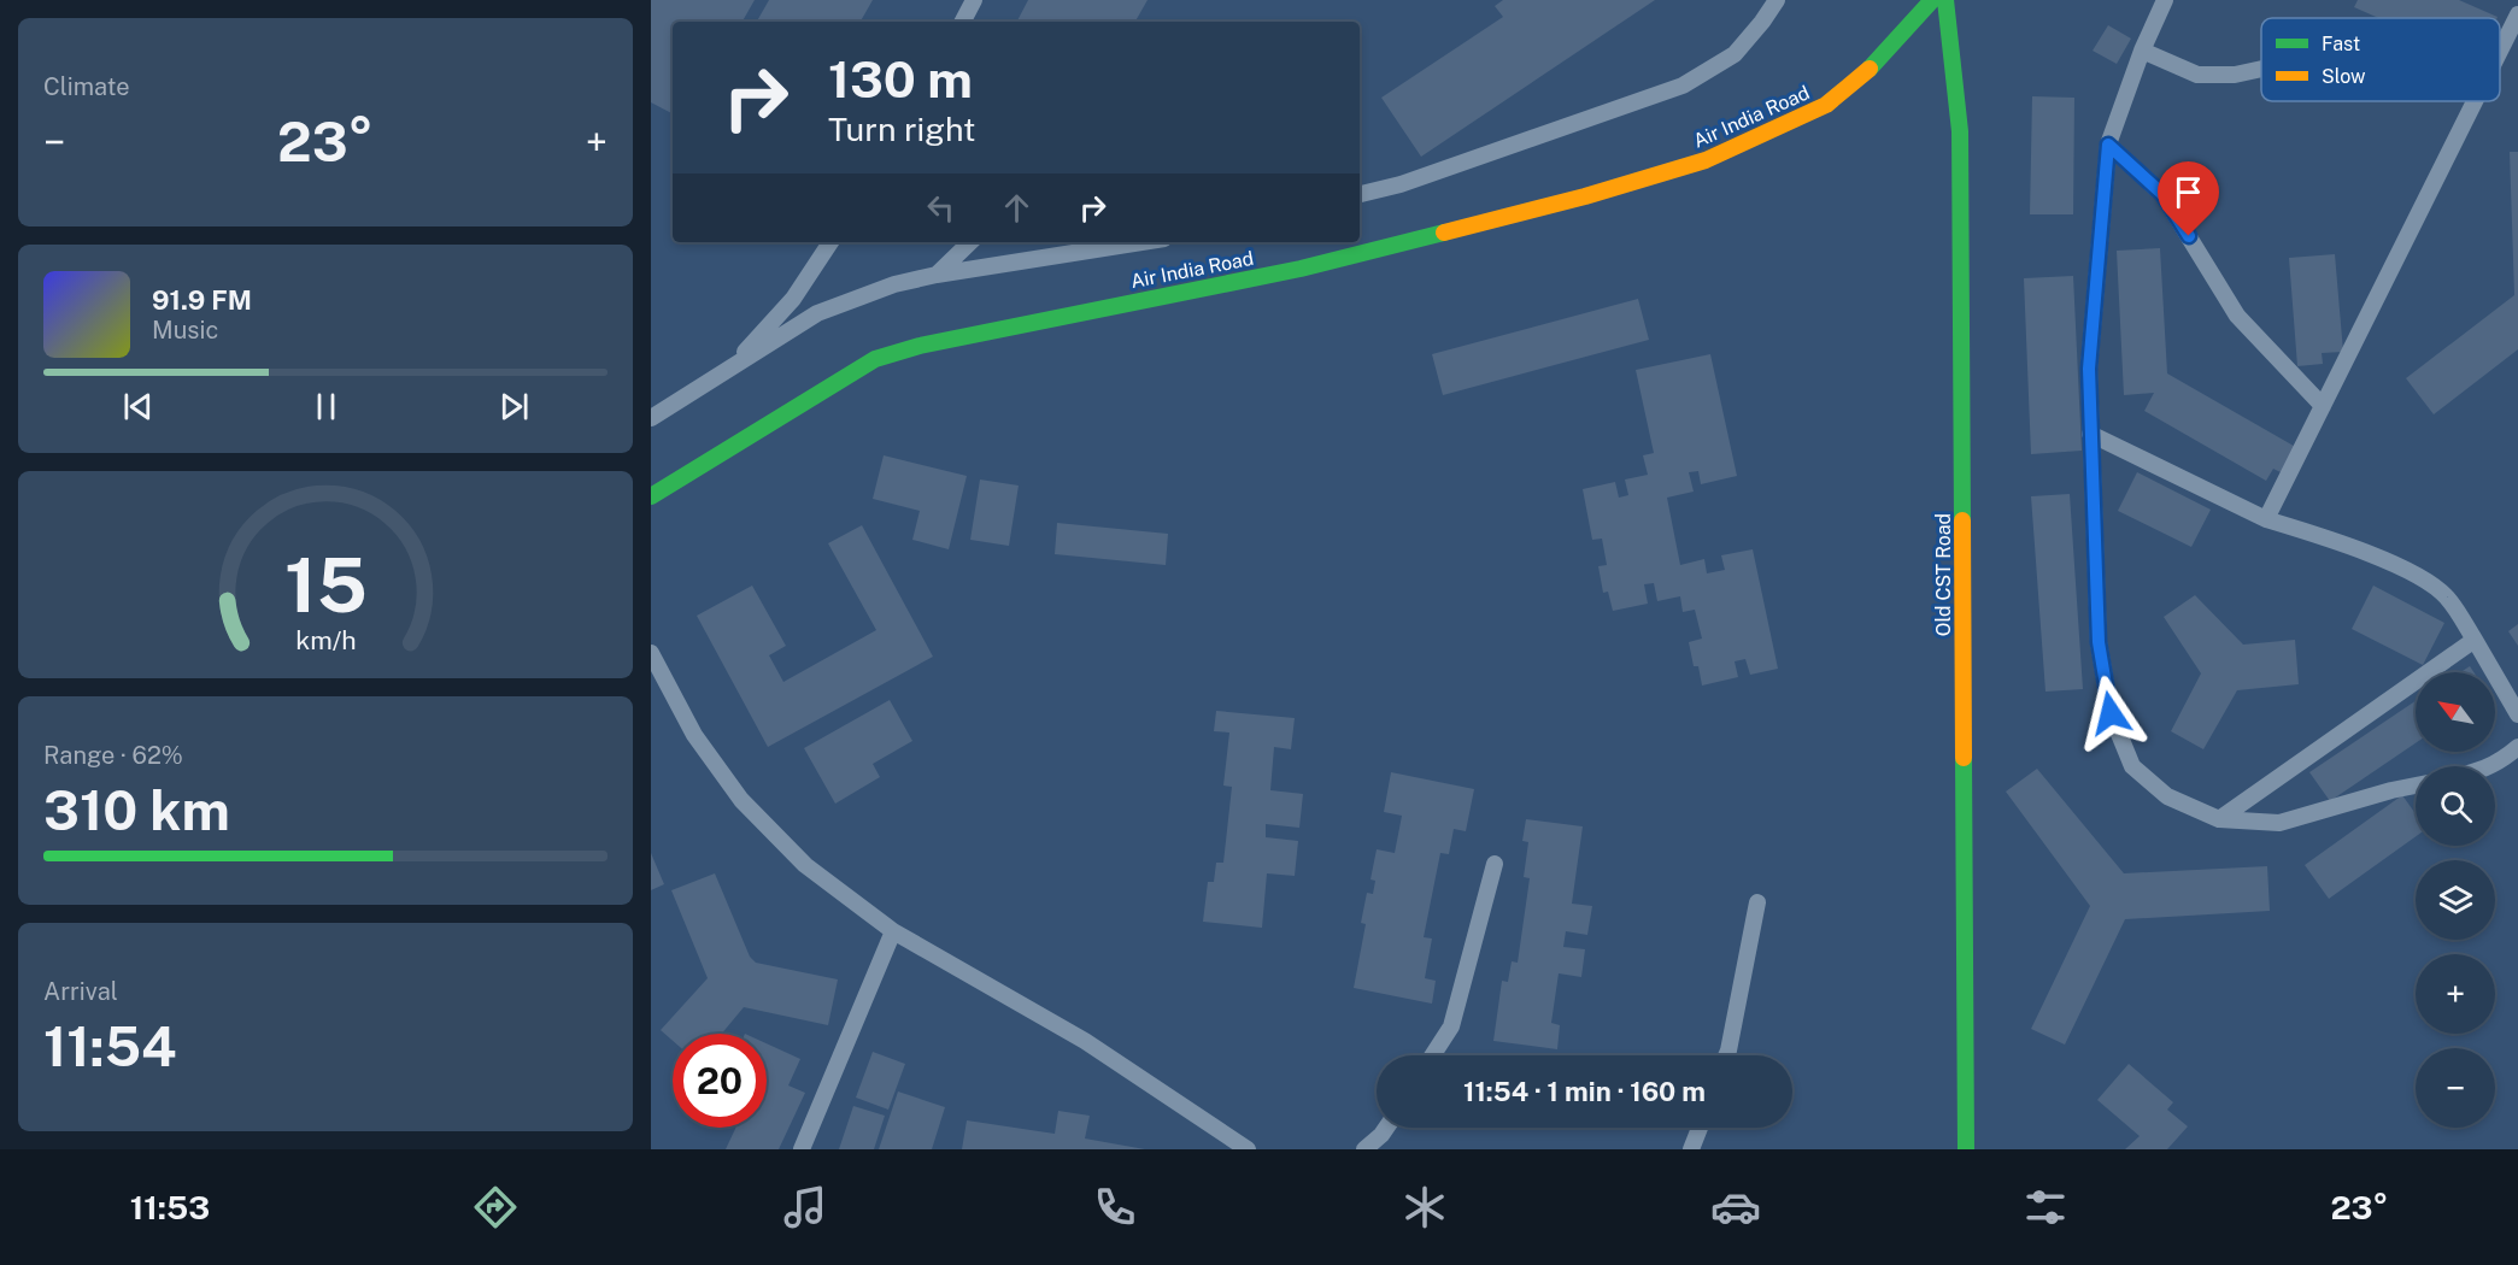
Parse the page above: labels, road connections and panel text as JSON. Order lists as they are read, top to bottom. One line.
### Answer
{"streets":{"street":["Air India Road","Old CST Road"]},"legend":["Fast","Slow"],"north":"top left","page":{"tile":["Climate",["Range · 62%","310 km"],["Arrival","11:54"]],"turn":["130 m","Turn right"],"heat":["−","23°","+"],"song":["91.9 FM","Music"],"map_buttons":["+","−"],"limit":"20","trip":"11:54 · 1 min · 160 m","tabs":["11:53","23°"],"gauge":["15","km/h"]}}
